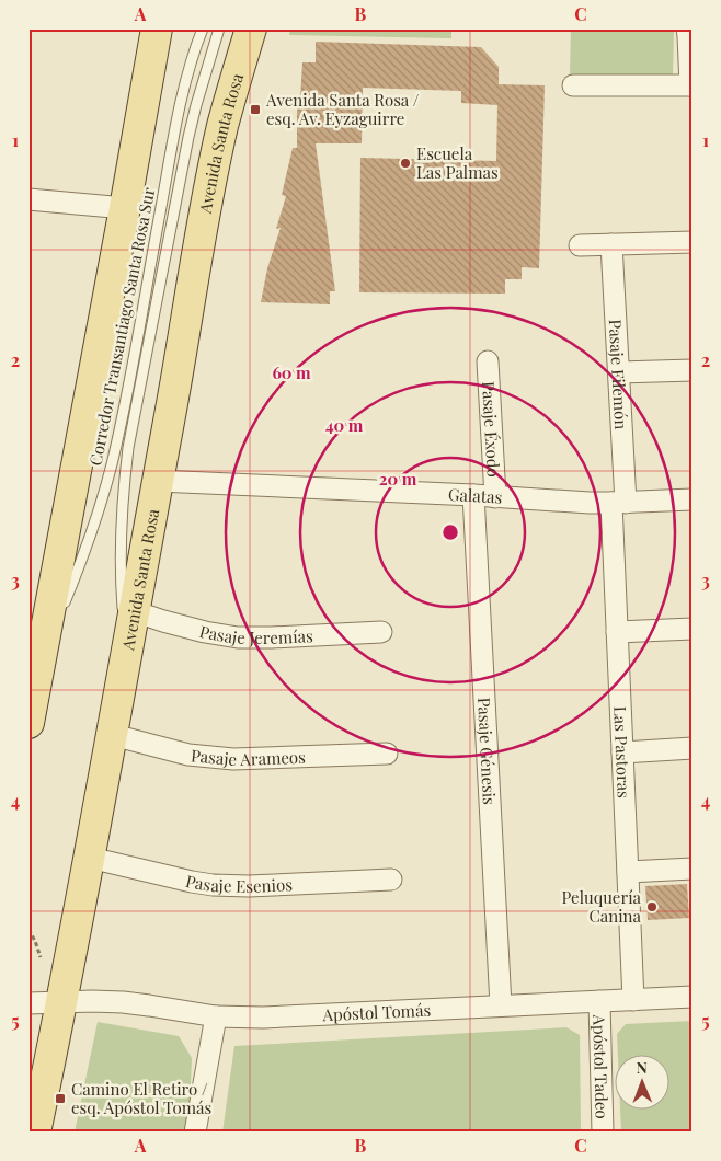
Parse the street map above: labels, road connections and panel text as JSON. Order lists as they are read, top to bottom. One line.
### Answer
{"streets":{"main road":["Avenida Santa Rosa"],"street":["Pasaje Filemón","Pasaje Éxodo","Galatas","Pasaje Jeremías","Pasaje Génesis","Las Pastoras","Pasaje Arameos","Pasaje Esenios","Apóstol Tomás","Apóstol Tadeo"],"lane":["Corredor Transantiago Santa Rosa Sur"]},"crossings":[["Avenida Santa Rosa","Corredor Transantiago Santa Rosa Sur"],["Avenida Santa Rosa","Galatas"],["Avenida Santa Rosa","Pasaje Jeremías"],["Avenida Santa Rosa","Pasaje Arameos"],["Avenida Santa Rosa","Pasaje Esenios"],["Avenida Santa Rosa","Apóstol Tomás"],["Pasaje Filemón","Galatas"],["Pasaje Filemón","Las Pastoras"],["Pasaje Éxodo","Galatas"],["Galatas","Pasaje Génesis"],["Galatas","Las Pastoras"],["Pasaje Génesis","Apóstol Tomás"],["Las Pastoras","Apóstol Tomás"],["Apóstol Tomás","Apóstol Tadeo"]],"places":{"transit":["Avenida Santa Rosa / esq. Av. Eyzaguirre","Camino El Retiro / esq. Apóstol Tomás"],"other":["Escuela Las Palmas","Peluquería Canina"]},"north":"top","grid":{"columns":["A","B","C"],"rows":["1","2","3","4","5"]},"rings":["60 m","40 m","20 m"]}
